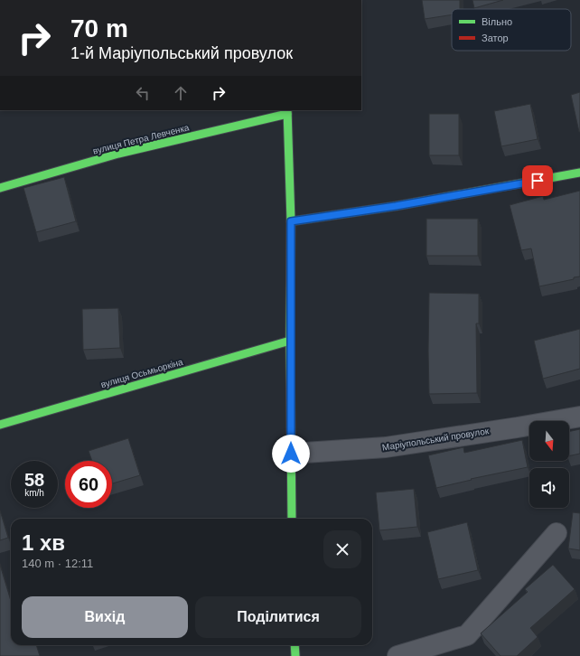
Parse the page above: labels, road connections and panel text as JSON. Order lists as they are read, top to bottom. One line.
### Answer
{"streets":{"street":["вулиця Петра Левченка","вулиця Осьмьоркіна","Маріупольський провулок"]},"legend":["Вільно","Затор"],"north":"bottom","page":{"turn":["70 m","1-й Маріупольський провулок"],"speed":"58 km/h","limit":"60","heading":["1 хв","140 m · 12:11"],"buttons":["Вихід","Поділитися"]}}
